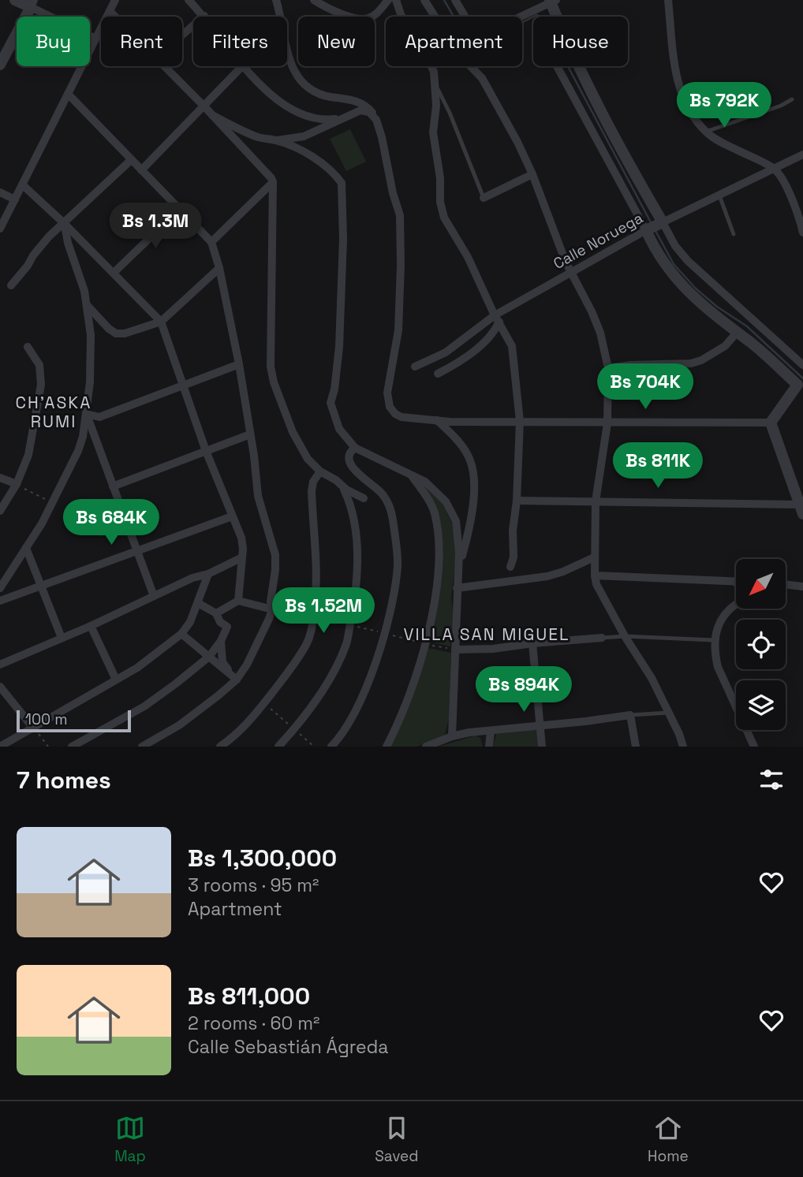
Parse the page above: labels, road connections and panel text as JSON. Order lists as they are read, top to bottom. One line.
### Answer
{"streets":{"street":["Calle Noruega"]},"districts":["CH'ASKA RUMI","VILLA SAN MIGUEL"],"scale_bar":"100 m","north":"bottom left","page":{"chip":["Buy","Rent","Filters","New","Apartment","House"],"price":["Bs 792K","Bs 1.3M","Bs 704K","Bs 811K","Bs 684K","Bs 1.52M","Bs 894K"],"scale":"100 m","heading":"7 homes","list":[{"name":"Bs 1,300,000","note":"3 rooms · 95 m² · Apartment"},{"name":"Bs 811,000","note":"2 rooms · 60 m² · Calle Sebastián Ágreda"}],"tabs":["Map","Saved","Home"]}}
